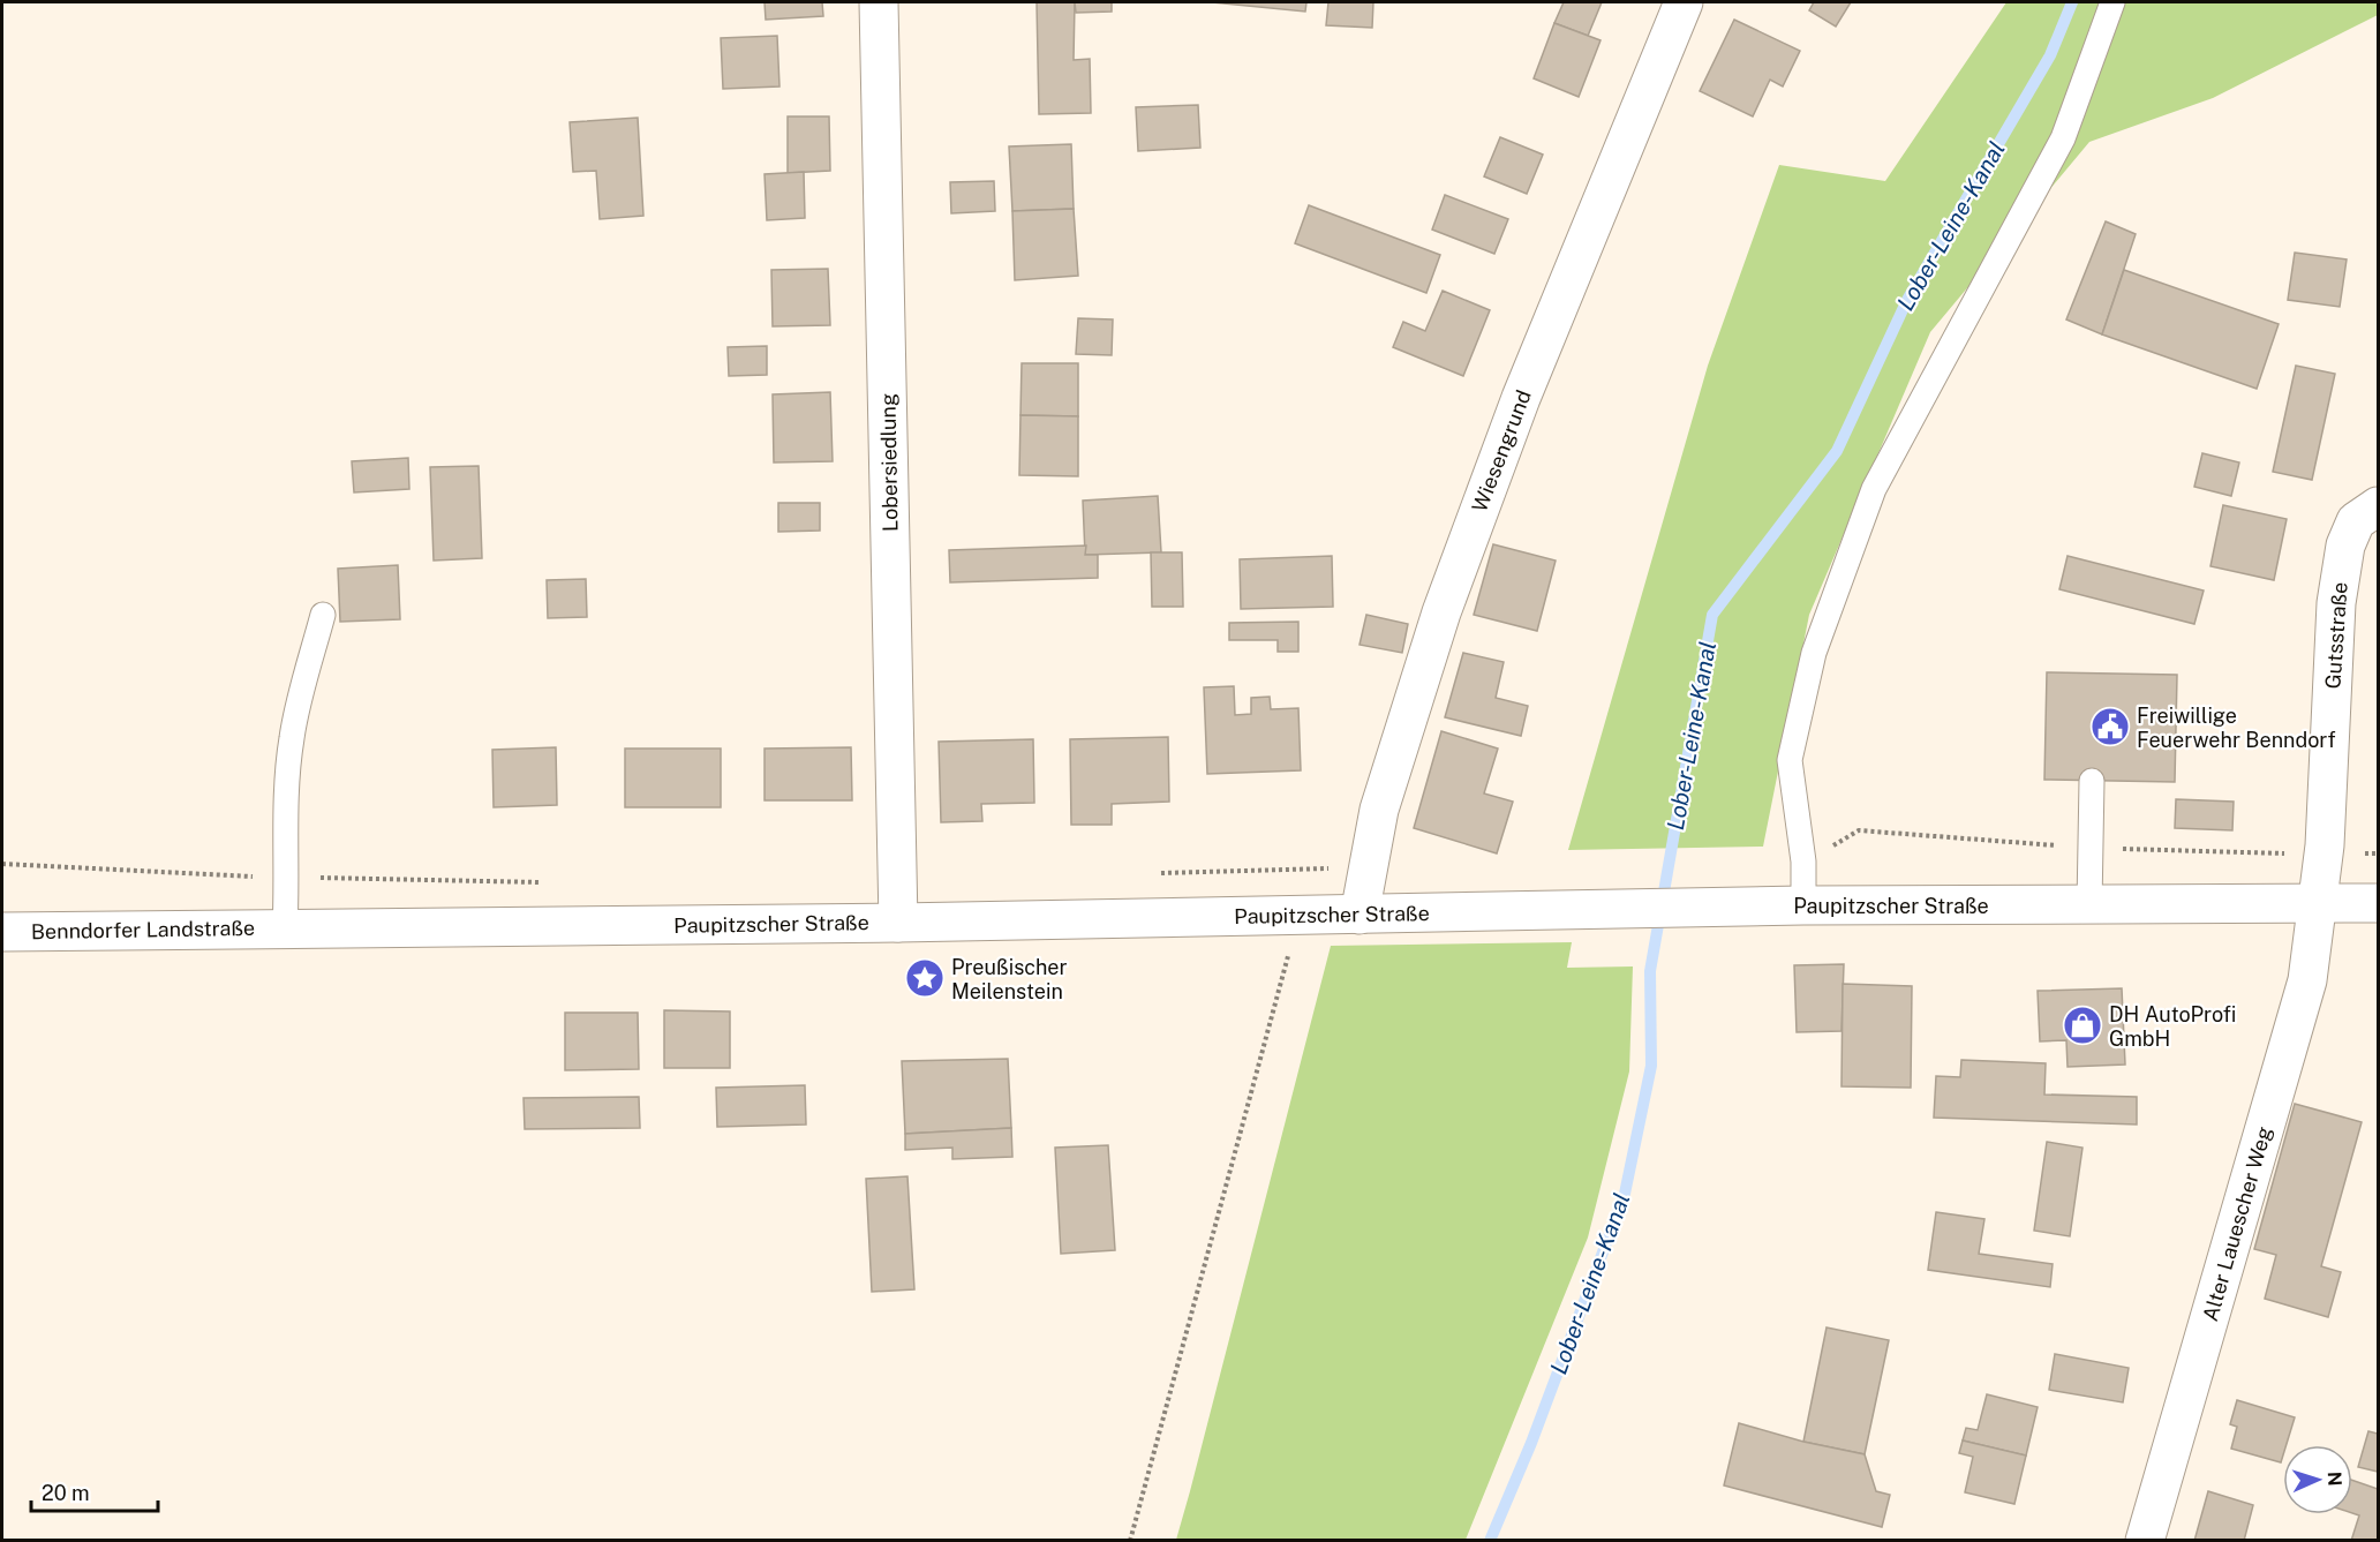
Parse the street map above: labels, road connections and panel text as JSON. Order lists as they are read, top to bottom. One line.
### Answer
{"streets":{"street":["Wiesengrund","Lobersiedlung","Gutsstraße","Paupitzscher Straße","Benndorfer Landstraße","Alter Lauescher Weg"]},"crossings":[["Wiesengrund","Paupitzscher Straße"],["Lobersiedlung","Paupitzscher Straße"],["Gutsstraße","Paupitzscher Straße"],["Gutsstraße","Alter Lauescher Weg"],["Paupitzscher Straße","Benndorfer Landstraße"],["Paupitzscher Straße","Alter Lauescher Weg"]],"water":["Lober-Leine-Kanal"],"places":{"public building":["Freiwillige Feuerwehr Benndorf"],"place":["Preußischer Meilenstein"],"shop":["DH AutoProfi GmbH"]},"scale_bar":"20 m","north":"right"}
